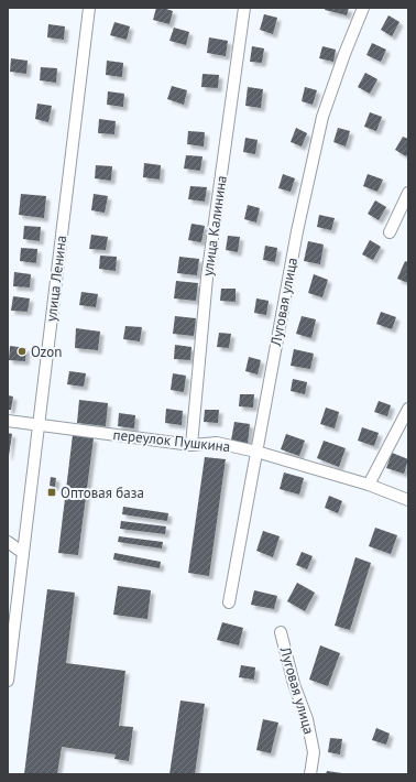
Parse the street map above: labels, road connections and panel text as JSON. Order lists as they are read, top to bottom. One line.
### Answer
{"streets":{"street":["улица Калинина","улица Ленина","Луговая улица","переулок Пушкина"]},"crossings":[["улица Калинина","переулок Пушкина"],["улица Ленина","переулок Пушкина"],["Луговая улица","переулок Пушкина"]],"places":{"other":["Ozon"],"transit":["Оптовая база"]}}
